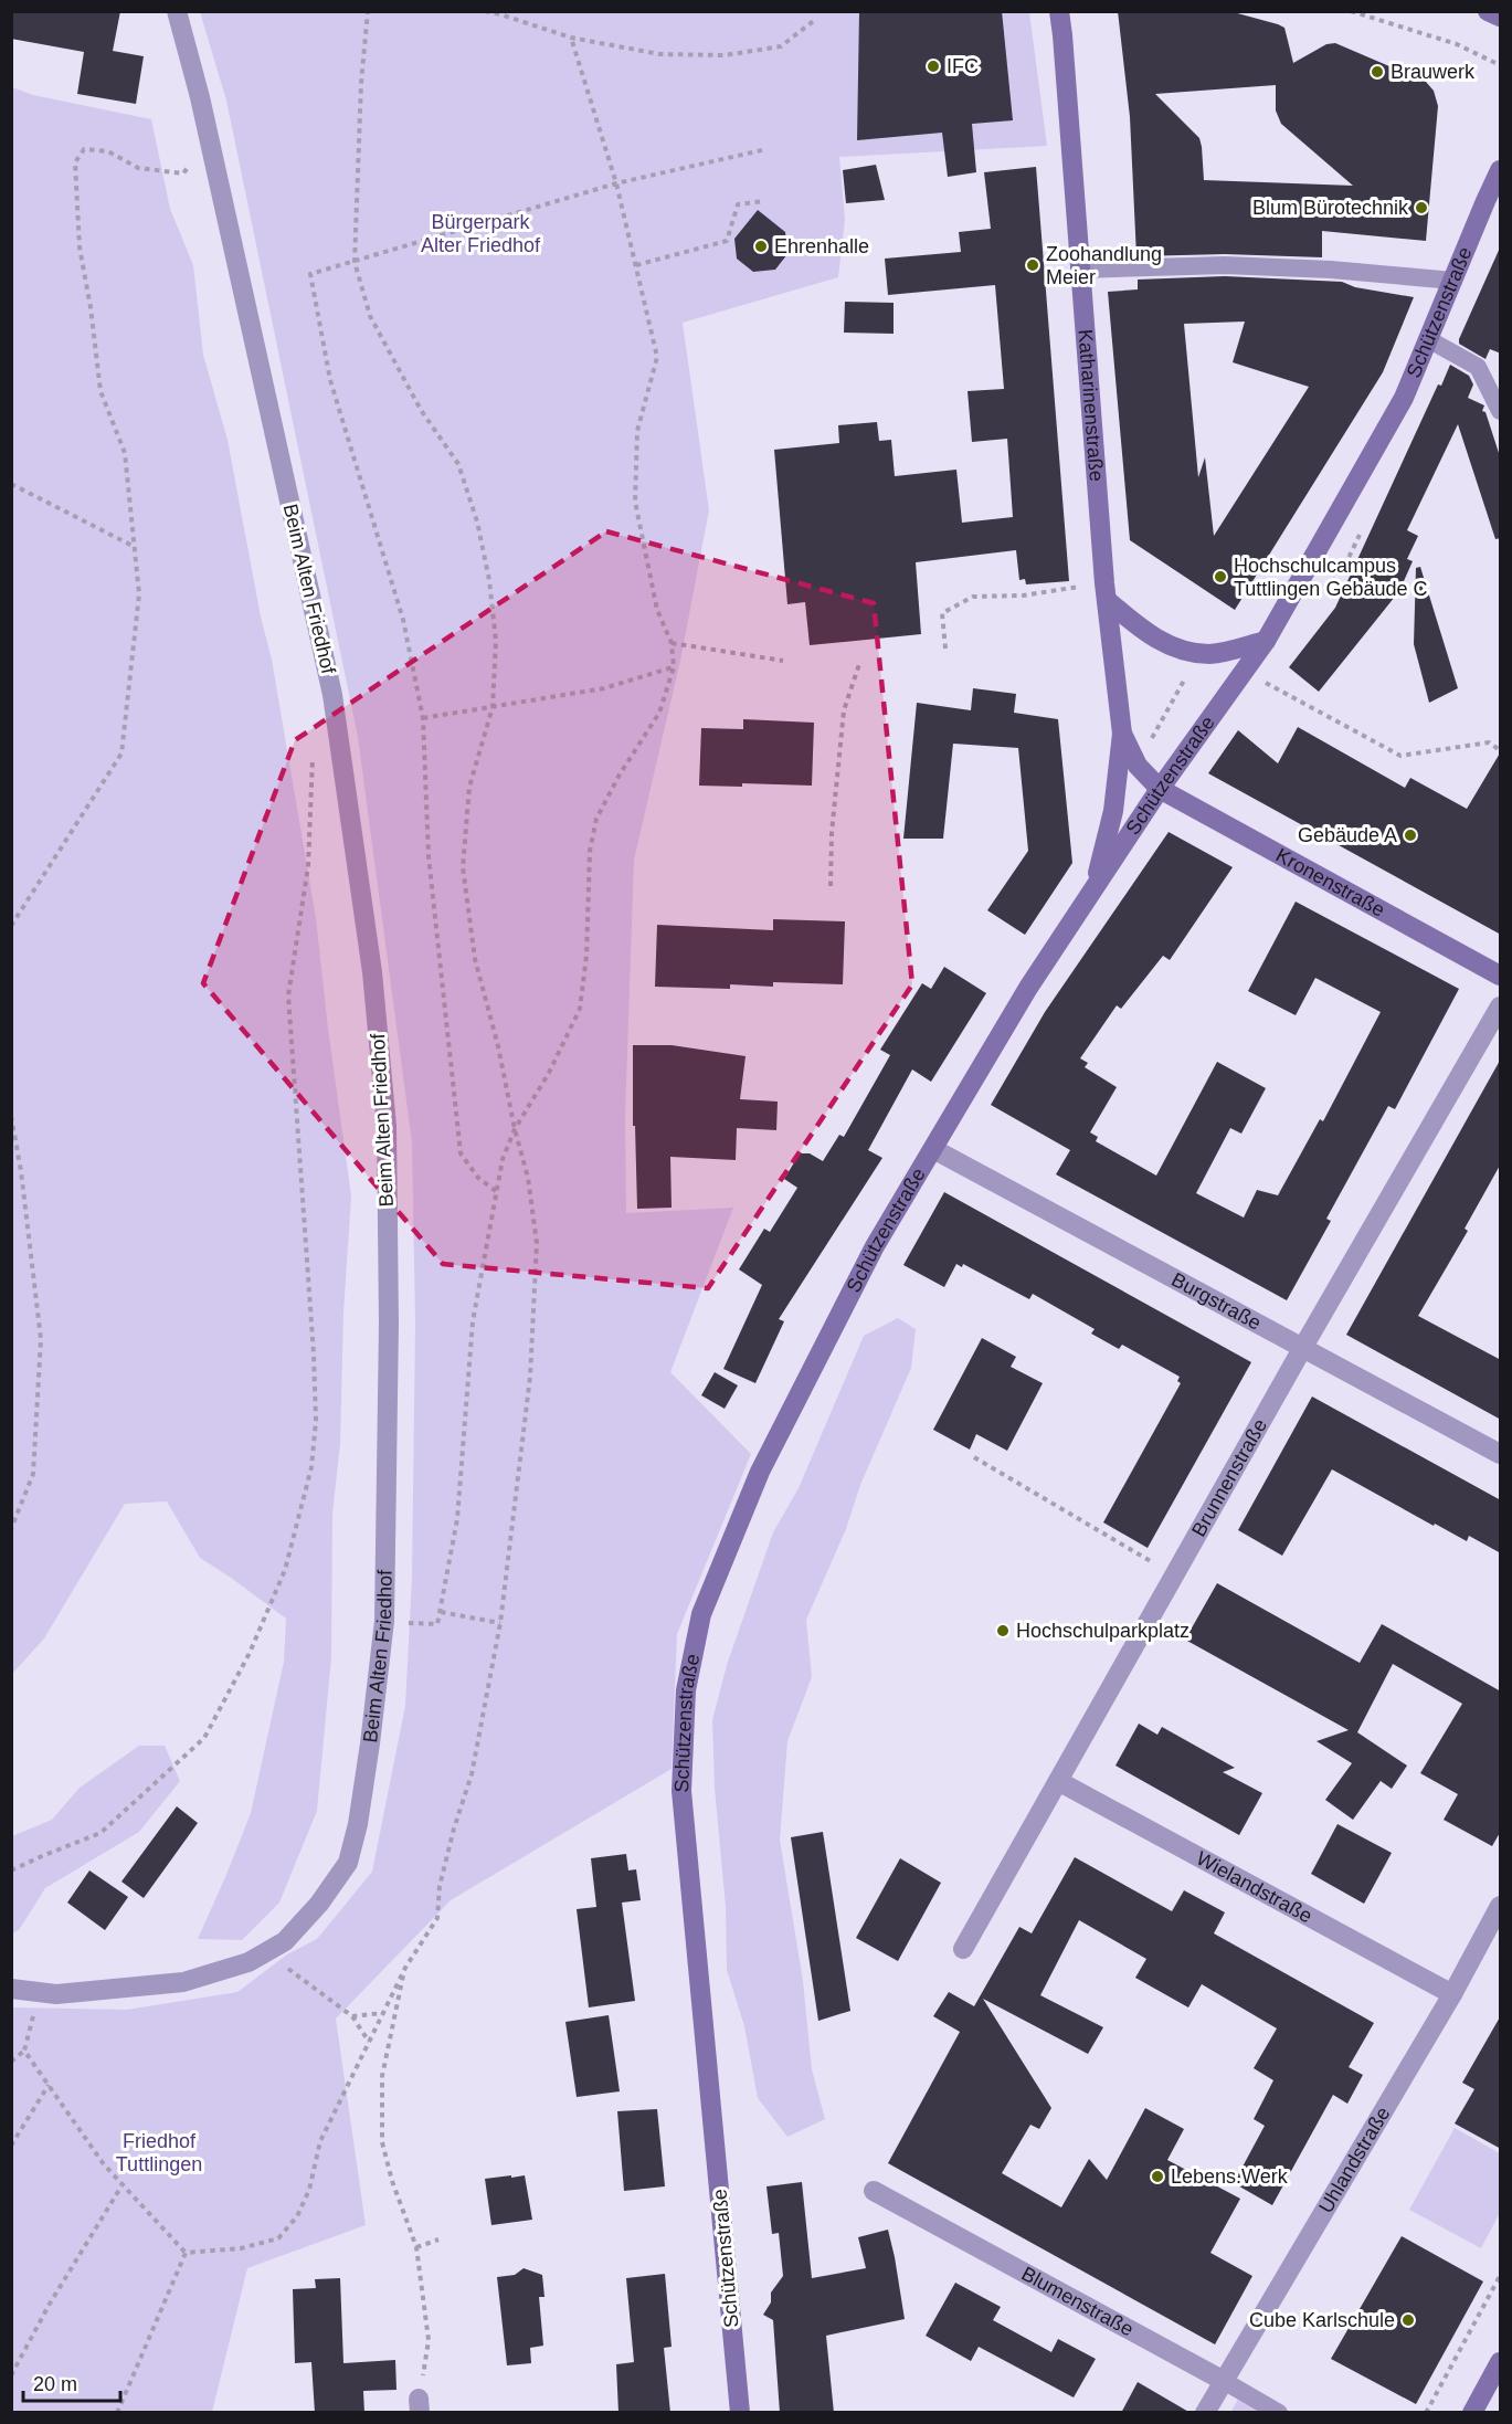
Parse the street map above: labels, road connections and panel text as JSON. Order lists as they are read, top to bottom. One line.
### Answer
{"streets":{"street":["Schützenstraße","Katharinenstraße","Beim Alten Friedhof","Kronenstraße","Burgstraße","Brunnenstraße","Wielandstraße","Uhlandstraße","Blumenstraße"]},"crossings":[["Schützenstraße","Katharinenstraße"],["Schützenstraße","Kronenstraße"],["Schützenstraße","Burgstraße"],["Katharinenstraße","Kronenstraße"],["Burgstraße","Brunnenstraße"],["Brunnenstraße","Wielandstraße"],["Wielandstraße","Uhlandstraße"],["Uhlandstraße","Blumenstraße"]],"parks":["Bürgerpark Alter Friedhof","Friedhof Tuttlingen"],"places":["IFC","Brauwerk","Blum Bürotechnik","Ehrenhalle","Zoohandlung Meier","Hochschulcampus Tuttlingen Gebäude C","Gebäude A","Hochschulparkplatz","Lebens.Werk","Cube Karlschule"],"scale_bar":"20 m"}
